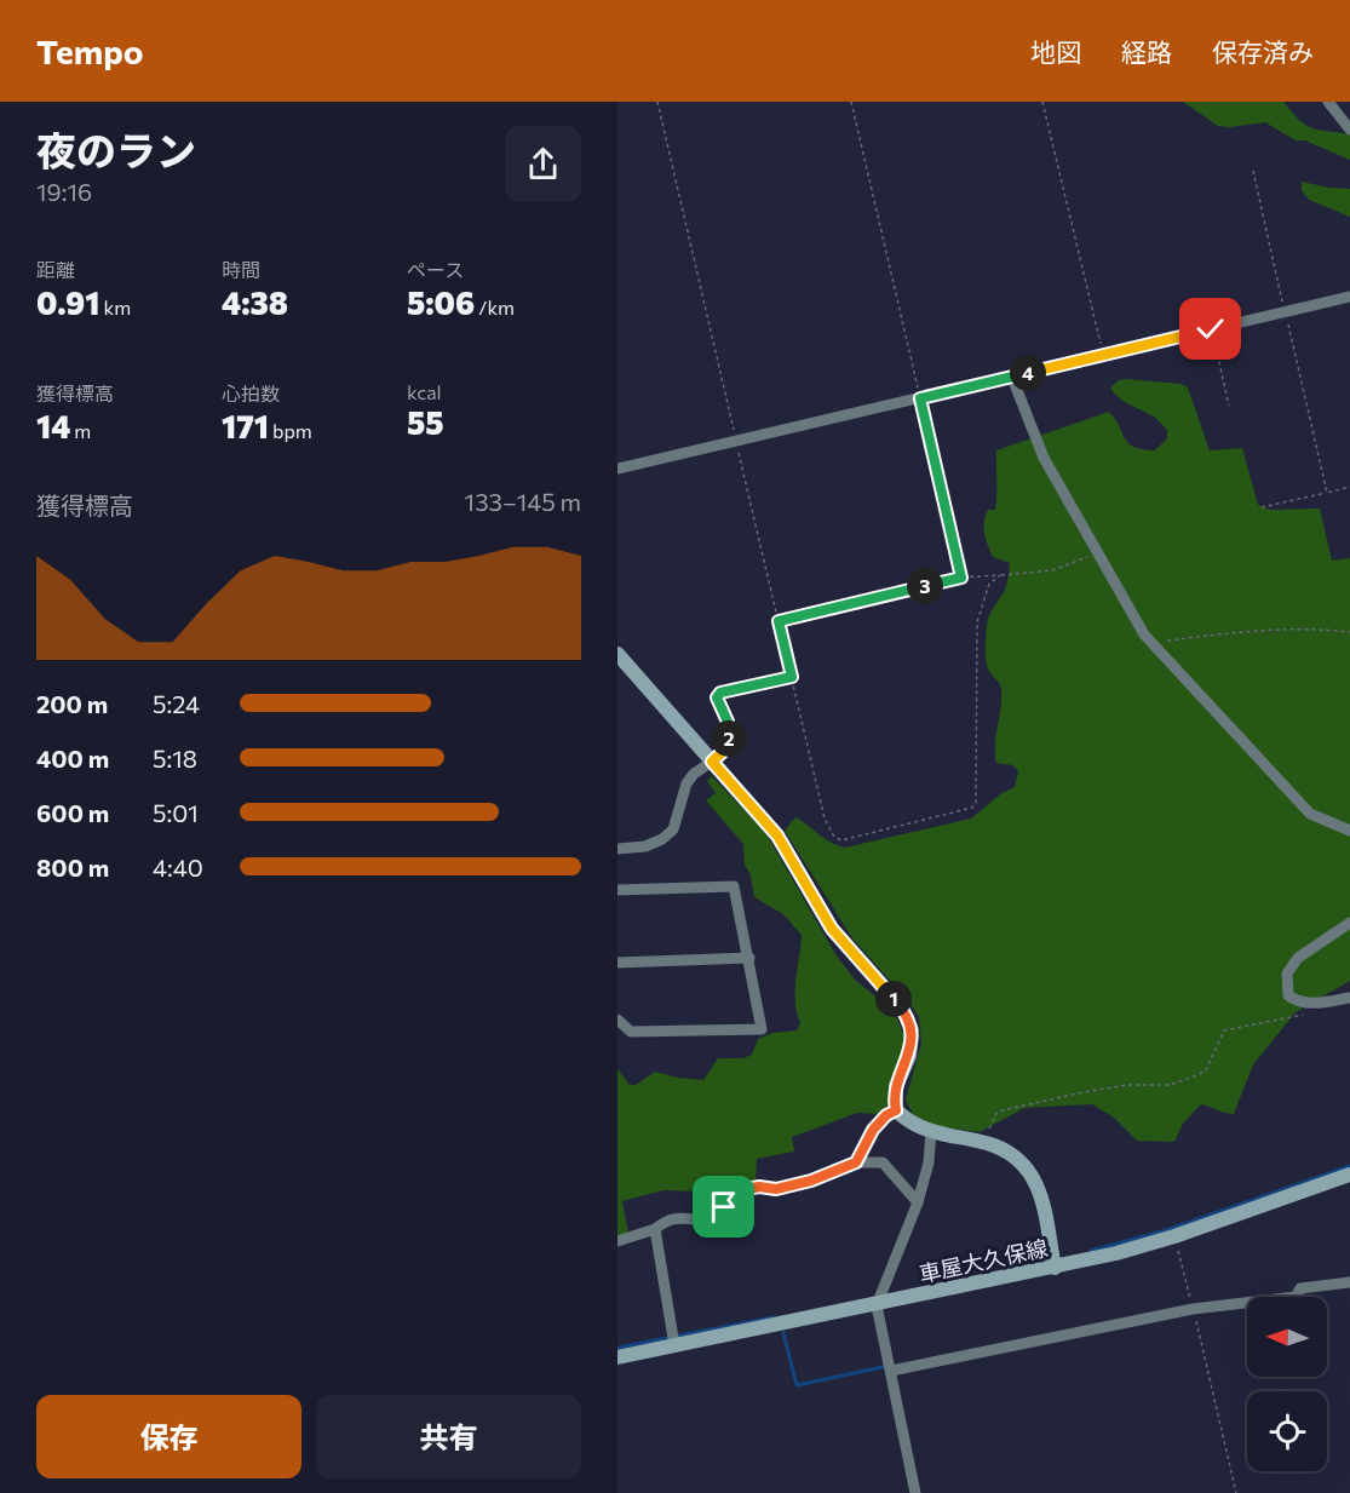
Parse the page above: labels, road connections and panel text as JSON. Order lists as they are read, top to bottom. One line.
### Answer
{"streets":{"street":["車屋大久保線"]},"north":"left","page":{"header":"Tempo","nav":["地図","経路","保存済み"],"heading":["夜のラン","19:16"],"stats":[["距離","0.91 km"],["時間","4:38"],["ペース","5:06 /km"],["獲得標高","14 m"],["心拍数","171 bpm"],["kcal","55"]],"pins":["4","3","2","1"],"chart":["獲得標高","133–145 m"],"list":[{"name":"200 m","note":"5:24"},{"name":"400 m","note":"5:18"},{"name":"600 m","note":"5:01"},{"name":"800 m","note":"4:40"}],"buttons":["保存","共有"]}}
